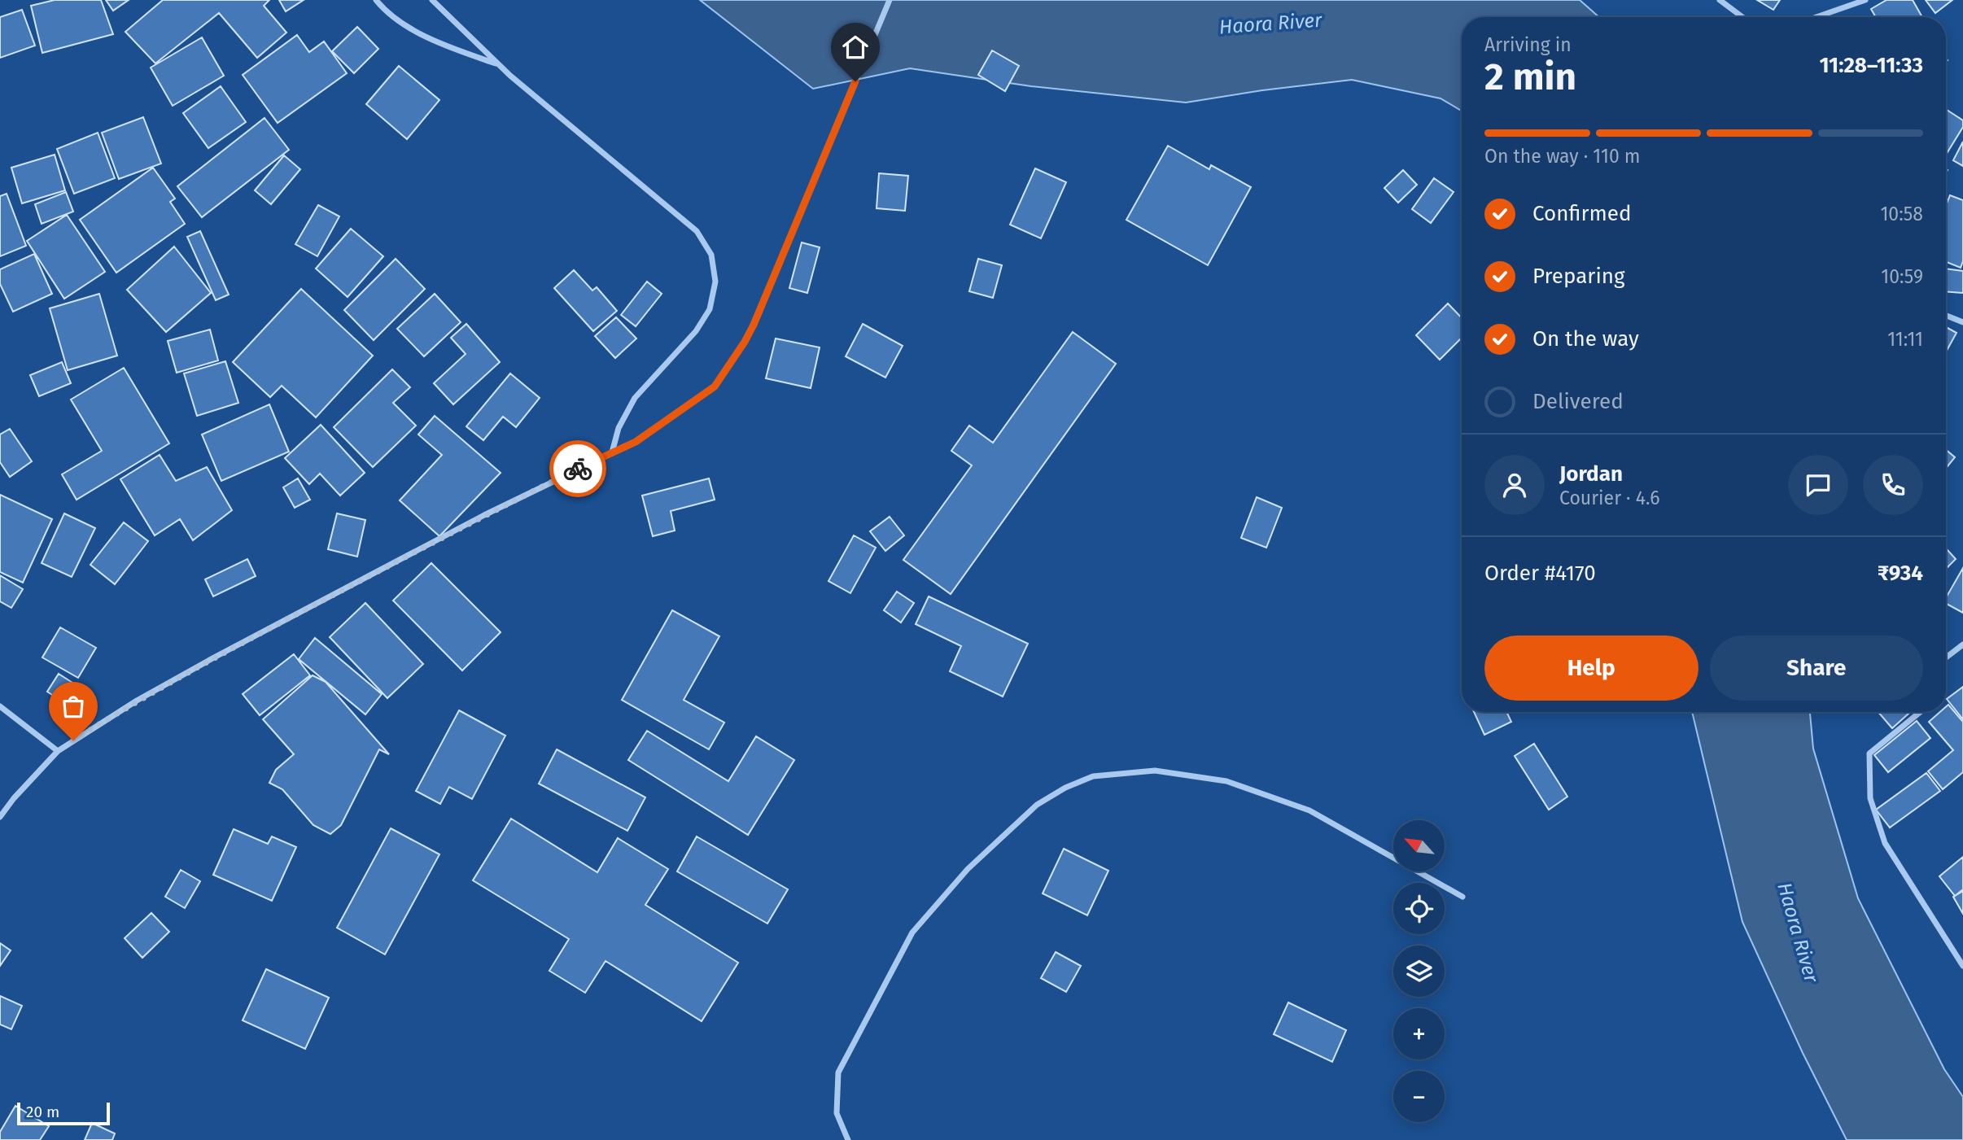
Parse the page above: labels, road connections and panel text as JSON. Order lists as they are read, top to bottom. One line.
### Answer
{"water":["Haora River"],"scale_bar":"20 m","north":"top left","page":{"heading":["2 min","Arriving in","11:28–11:33"],"panel":["Jordan","Courier · 4.6","Order #4170","₹934"],"bar":"On the way · 110 m","list":[["Confirmed","10:58"],["Preparing","10:59"],["On the way","11:11"],"Delivered"],"buttons":["Help","Share"],"map_buttons":["+","−"],"scale":"20 m"}}
